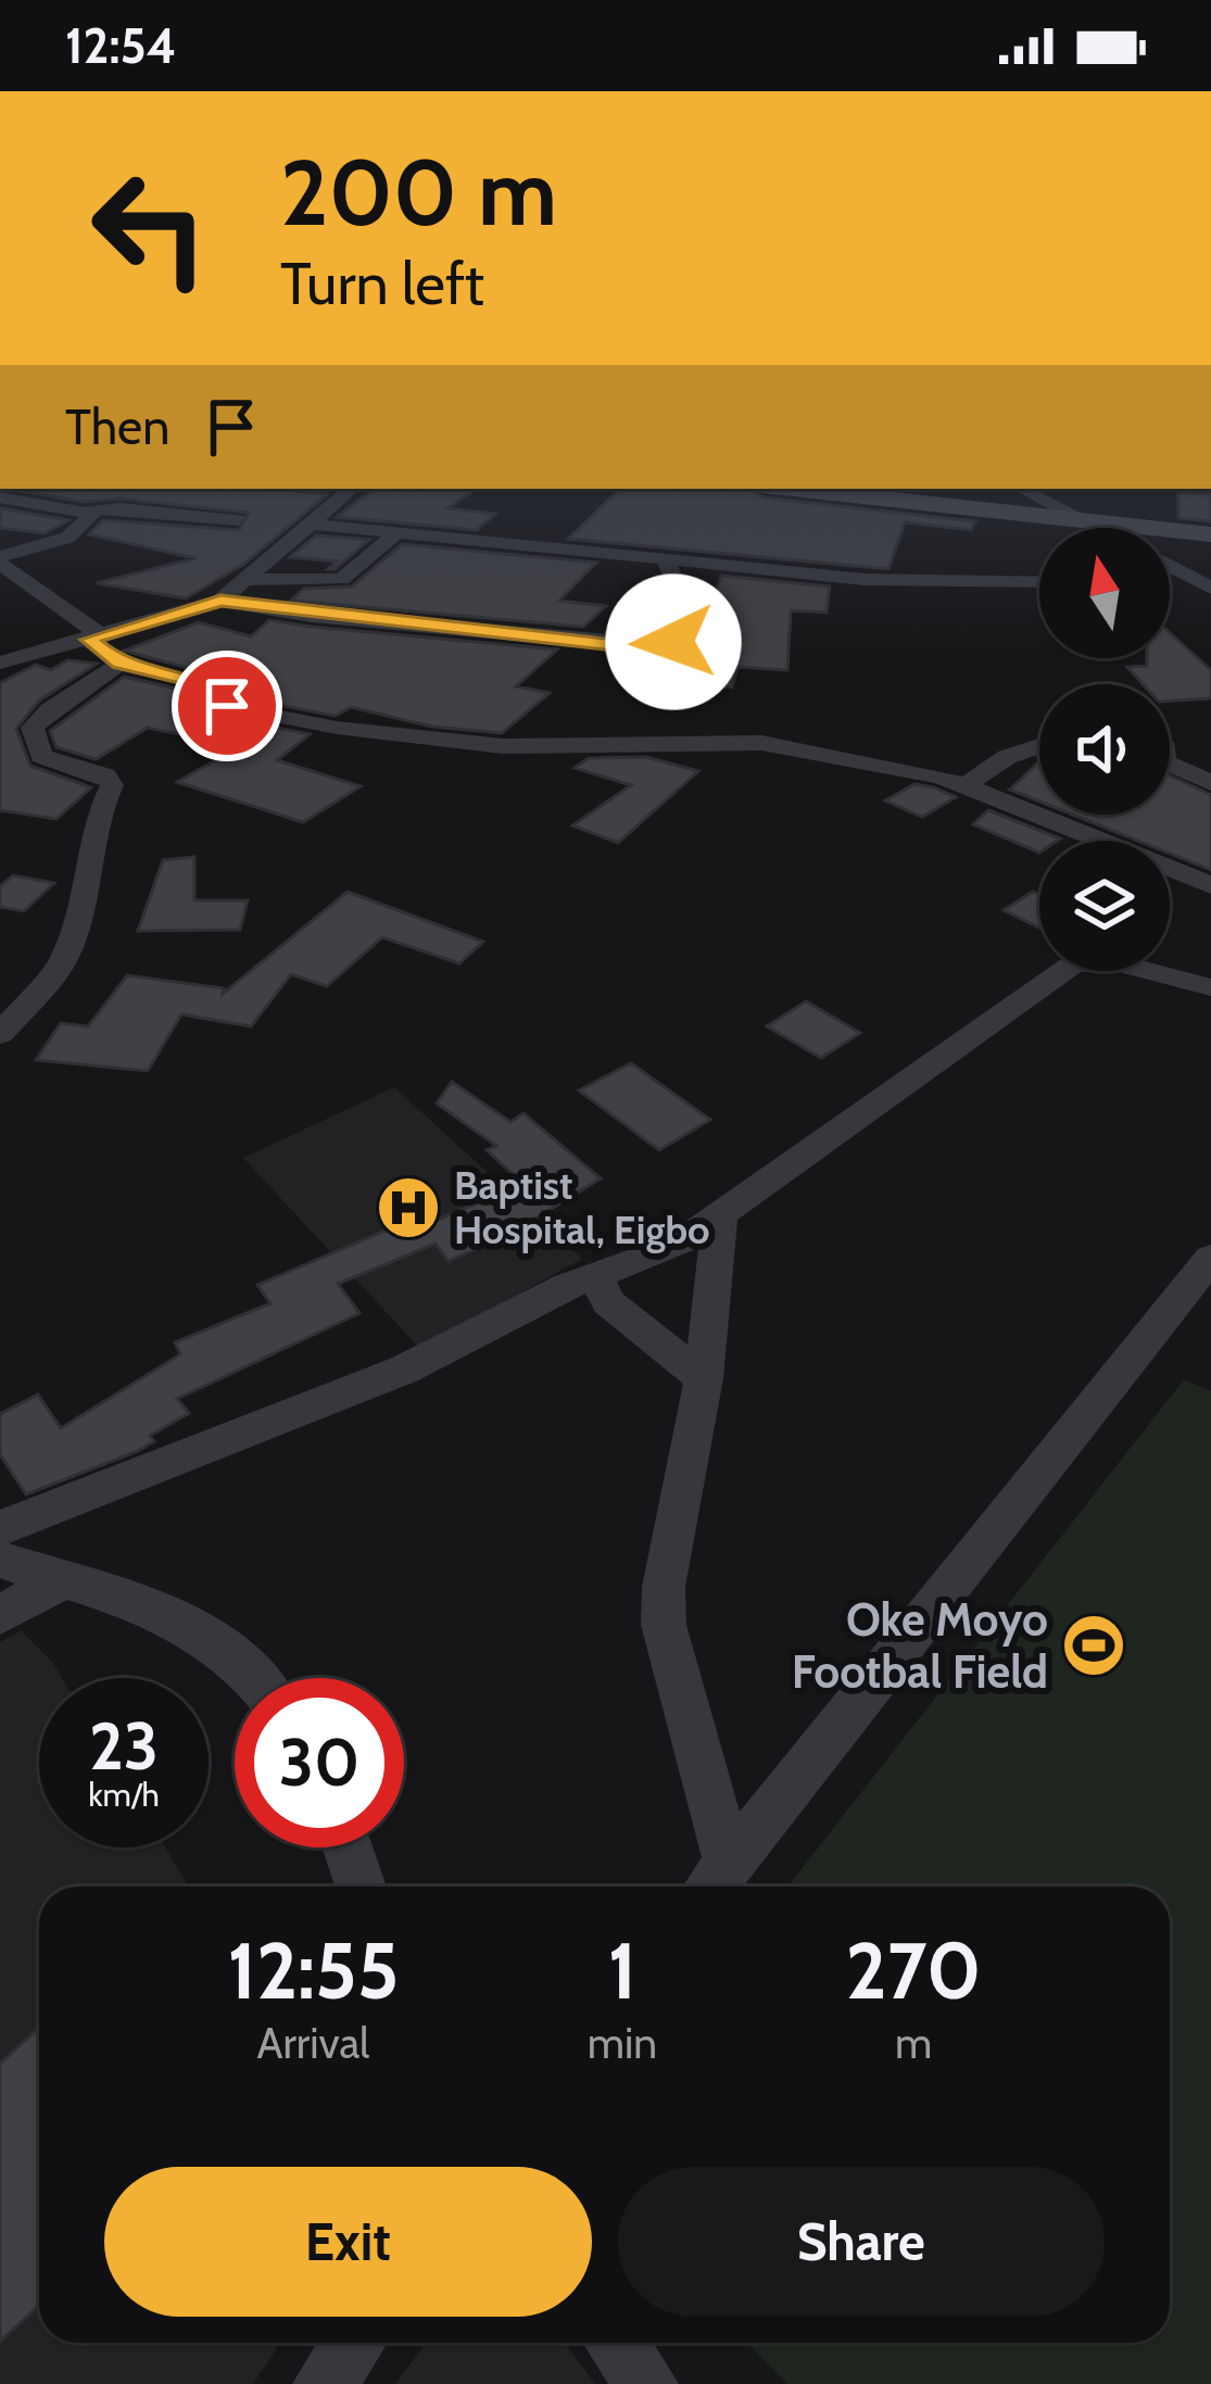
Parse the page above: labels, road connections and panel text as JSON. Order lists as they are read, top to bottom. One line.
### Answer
{"places":{"hospital":["Baptist Hospital, Eigbo"],"sports":["Oke Moyo Footbal Field"]},"north":"top","page":{"status":"12:54","turn":["200 m","Turn left"],"then":"Then","speed":"23 km/h","limit":"30","eta":["12:55","Arrival","1","min","270","m"],"buttons":["Exit","Share"]}}
